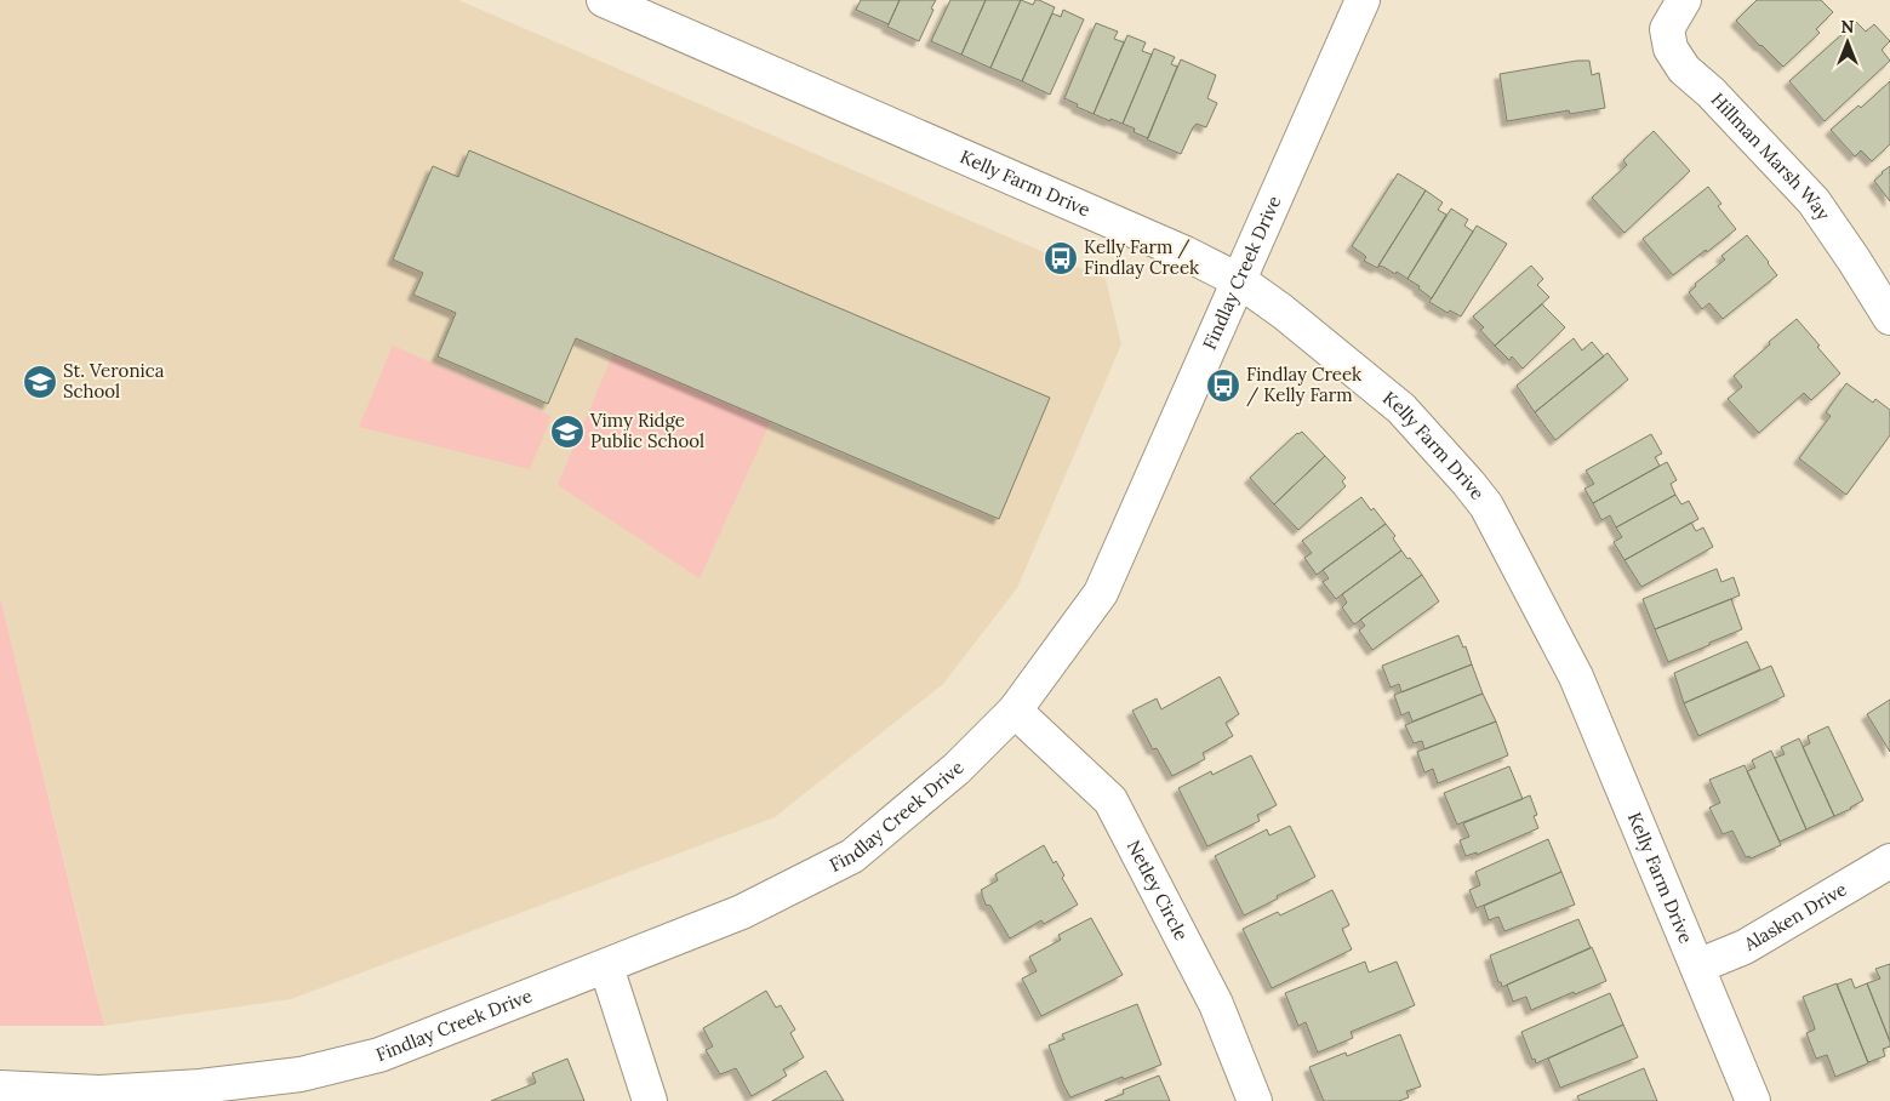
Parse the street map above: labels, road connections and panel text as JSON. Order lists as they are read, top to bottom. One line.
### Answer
{"streets":{"street":["Hillman Marsh Way","Kelly Farm Drive","Findlay Creek Drive","Netley Circle","Alasken Drive"]},"crossings":[["Kelly Farm Drive","Findlay Creek Drive"],["Kelly Farm Drive","Alasken Drive"],["Findlay Creek Drive","Netley Circle"]],"places":{"bus stop":["Kelly Farm / Findlay Creek","Findlay Creek / Kelly Farm"],"school or university":["St. Veronica School","Vimy Ridge Public School"]},"north":"top"}
